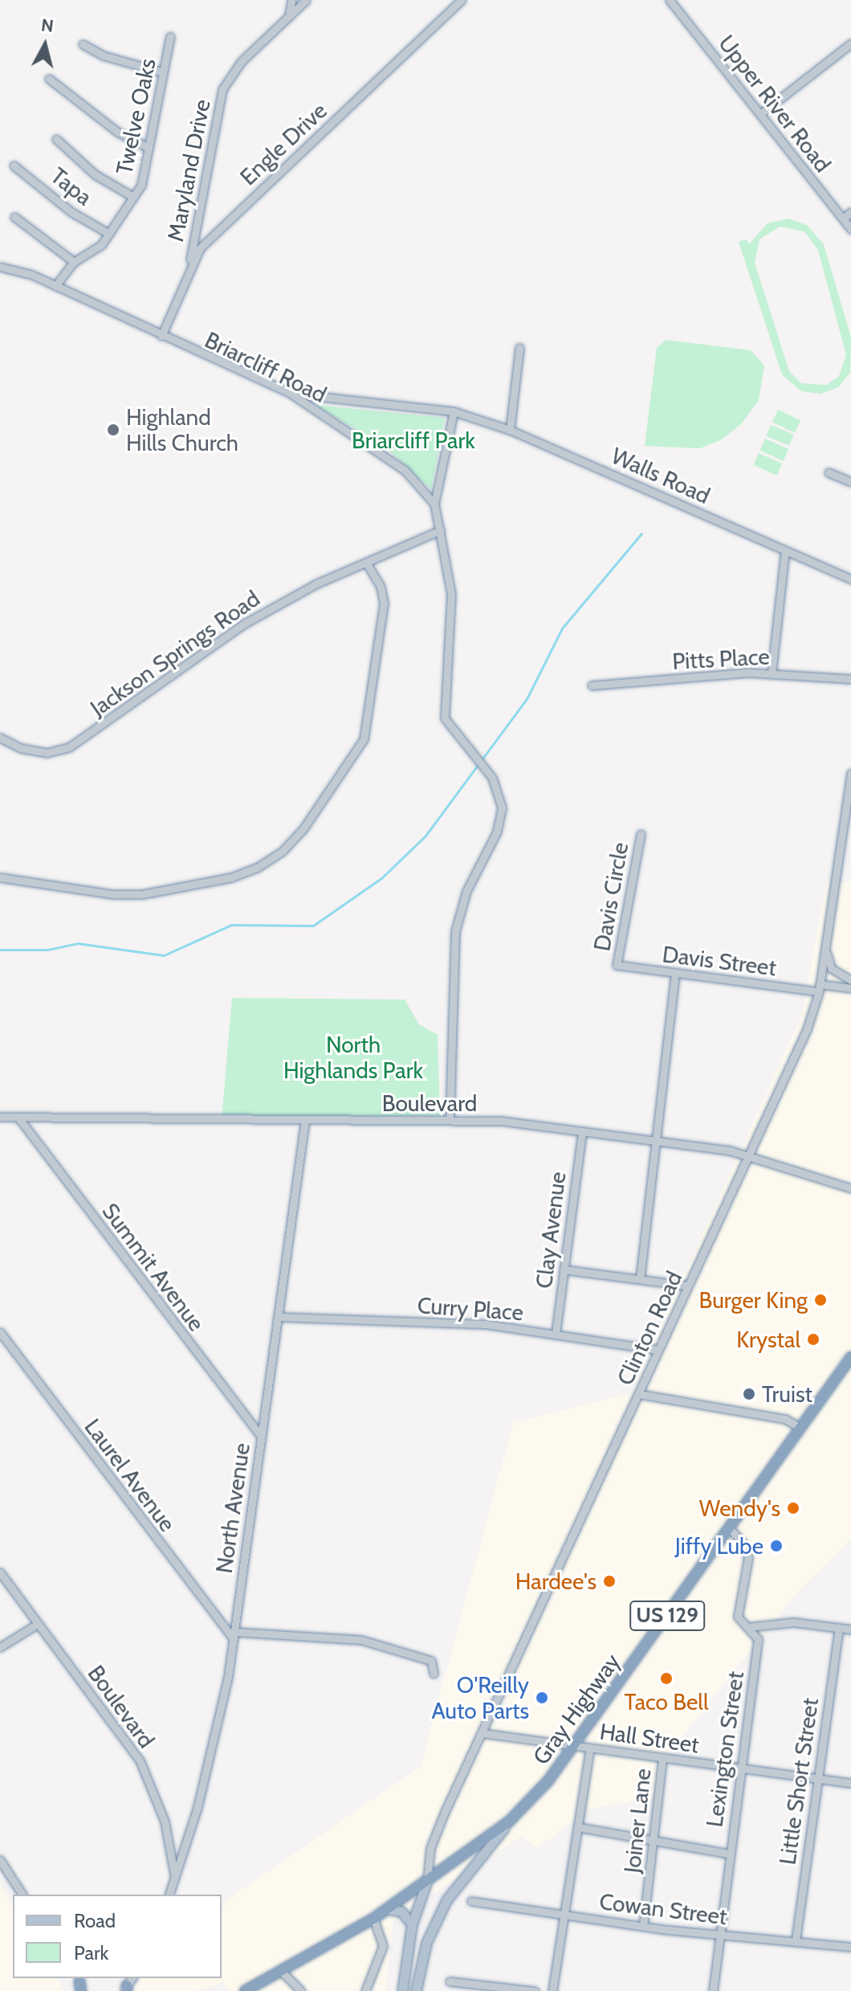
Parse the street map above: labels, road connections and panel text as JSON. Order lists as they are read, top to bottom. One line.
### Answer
{"streets":{"highway":["US 129","Gray Highway"],"street":["Upper River Road","Twelve Oaks","Engle Drive","Maryland Drive","Tapa","Briarcliff Road","Walls Road","Jackson Springs Road","Pitts Place","Davis Circle","Davis Street","Boulevard","Clay Avenue","Summit Avenue","Curry Place","Clinton Road","Laurel Avenue","North Avenue","Hall Street","Lexington Street","Little Short Street","Joiner Lane","Cowan Street"]},"crossings":[["Twelve Oaks","Tapa"],["Twelve Oaks","Briarcliff Road"],["Engle Drive","Maryland Drive"],["Engle Drive","Briarcliff Road"],["Briarcliff Road","Walls Road"],["Davis Circle","Davis Street"],["Davis Street","Clinton Road"],["Boulevard","Clay Avenue"],["Boulevard","Summit Avenue"],["Boulevard","Clinton Road"],["Boulevard","North Avenue"],["Clay Avenue","Curry Place"],["Summit Avenue","North Avenue"],["Curry Place","Clinton Road"],["Curry Place","North Avenue"],["Clinton Road","Gray Highway"],["Clinton Road","Hall Street"],["Laurel Avenue","North Avenue"],["Gray Highway","Hall Street"],["Gray Highway","Lexington Street"],["Hall Street","Lexington Street"],["Hall Street","Little Short Street"],["Hall Street","Joiner Lane"],["Lexington Street","Cowan Street"],["Little Short Street","Cowan Street"],["Joiner Lane","Cowan Street"]],"parks":["Briarcliff Park","North Highlands Park"],"places":["Highland Hills Church","Burger King","Krystal","Truist","Wendy's","Jiffy Lube","Hardee's","Taco Bell","O'Reilly Auto Parts"],"legend":["Road","Park"],"north":"top"}
